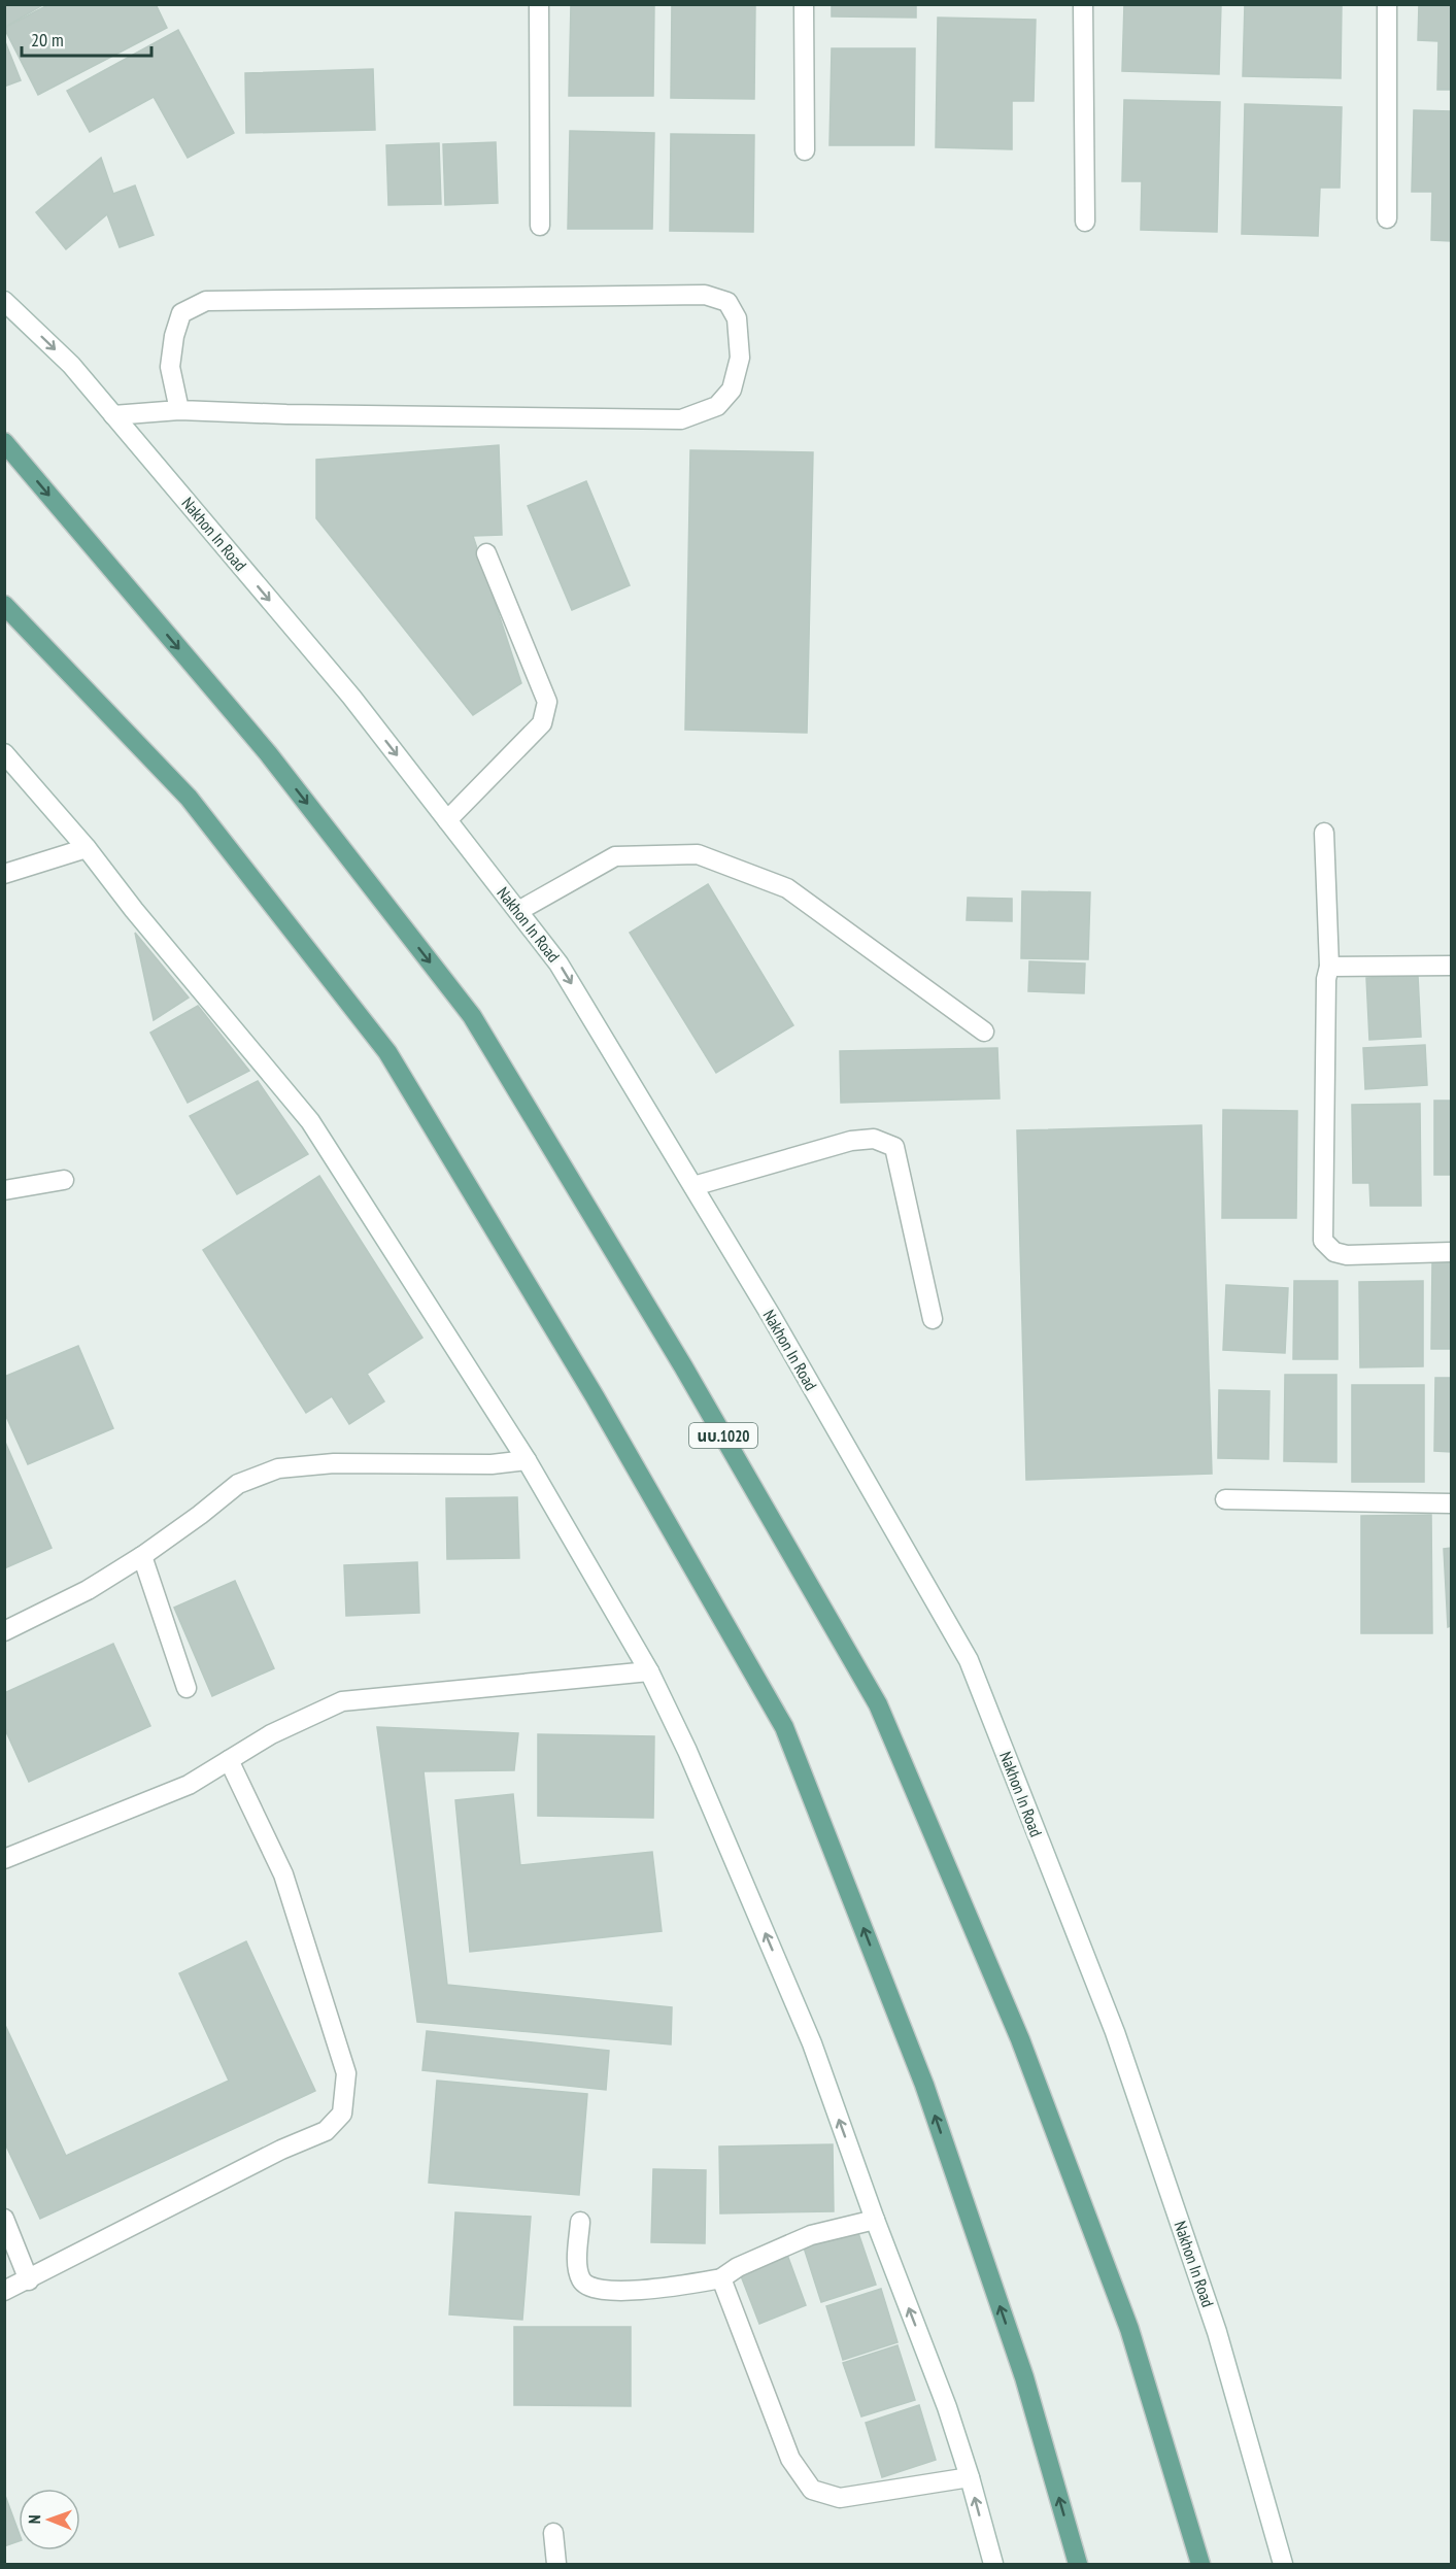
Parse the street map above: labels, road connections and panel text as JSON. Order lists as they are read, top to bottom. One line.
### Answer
{"streets":{"main road":["Nakhon In Road","นบ.1020"]},"scale_bar":"20 m","north":"left"}
